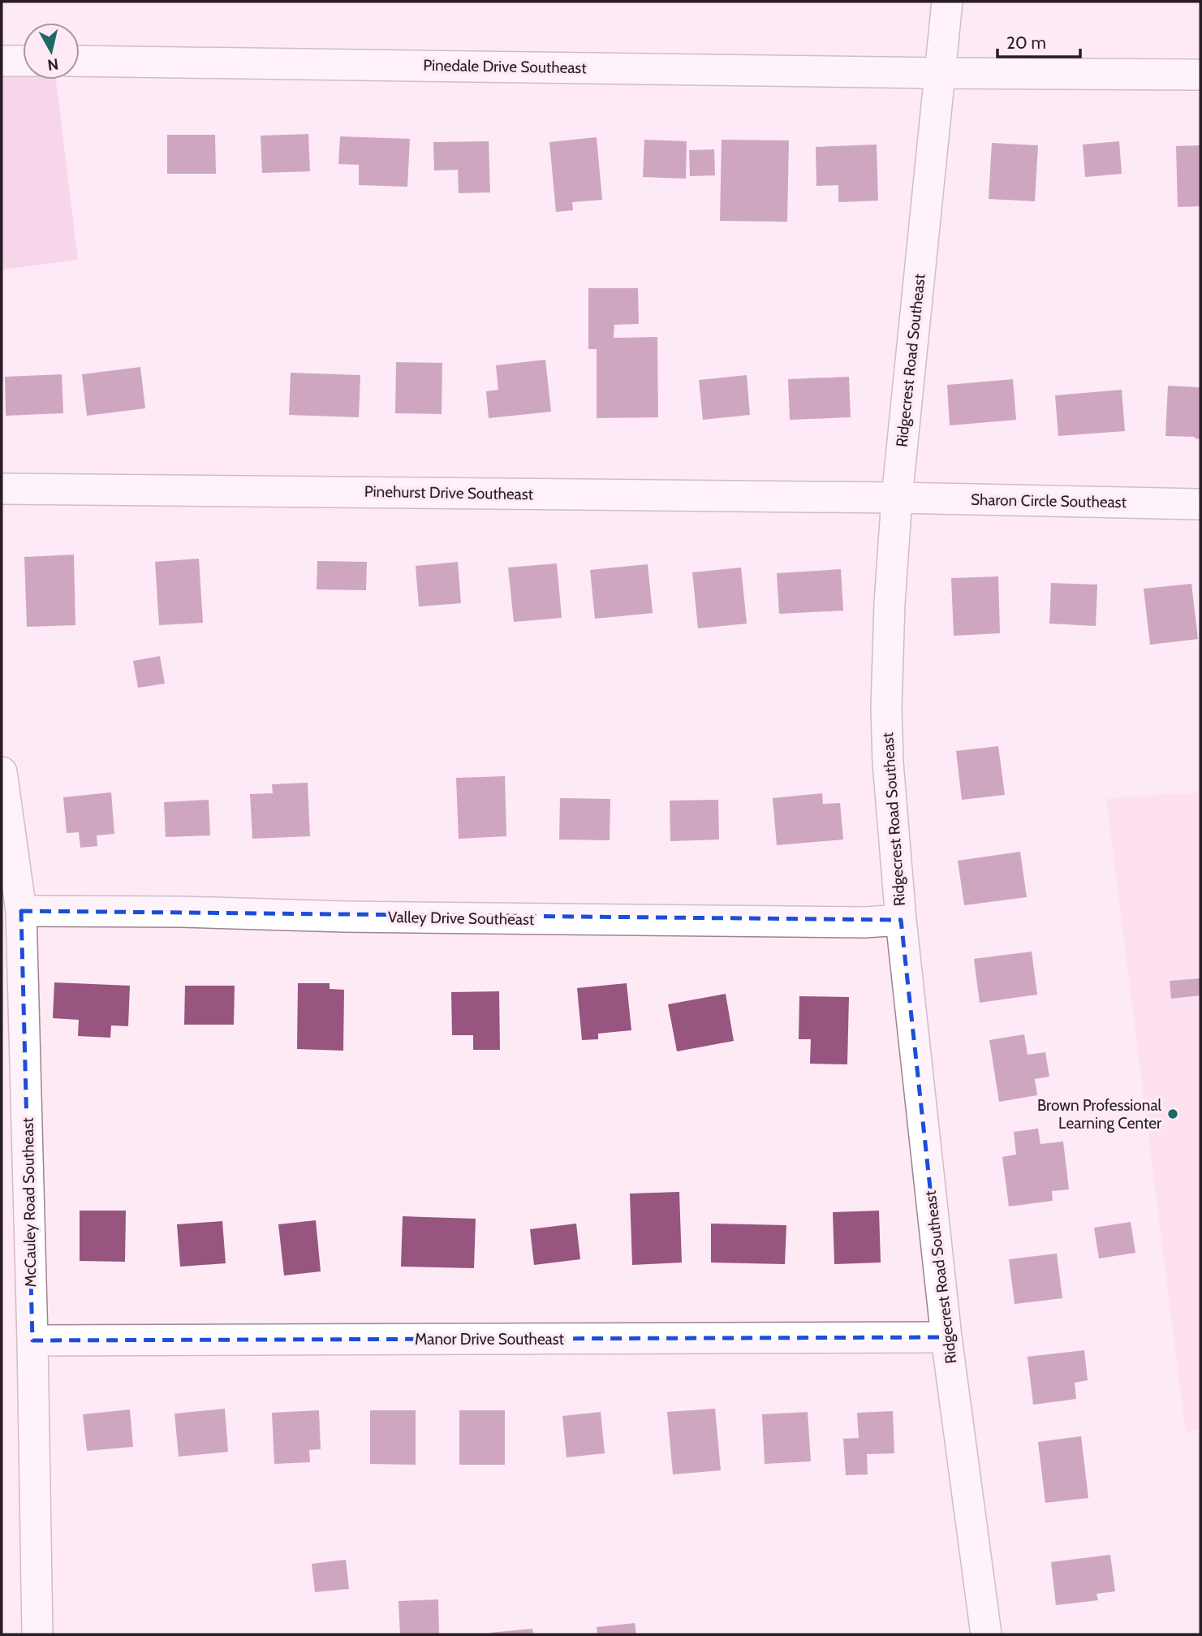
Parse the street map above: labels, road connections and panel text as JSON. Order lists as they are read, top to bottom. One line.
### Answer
{"streets":{"street":["Pinedale Drive Southeast","Ridgecrest Road Southeast","Pinehurst Drive Southeast","Sharon Circle Southeast","Valley Drive Southeast","McCauley Road Southeast","Manor Drive Southeast"]},"crossings":[["Pinedale Drive Southeast","Ridgecrest Road Southeast"],["Ridgecrest Road Southeast","Pinehurst Drive Southeast"],["Ridgecrest Road Southeast","Sharon Circle Southeast"],["Ridgecrest Road Southeast","Valley Drive Southeast"],["Ridgecrest Road Southeast","Manor Drive Southeast"],["Pinehurst Drive Southeast","Sharon Circle Southeast"],["Valley Drive Southeast","McCauley Road Southeast"],["McCauley Road Southeast","Manor Drive Southeast"]],"places":["Brown Professional Learning Center"],"scale_bar":"20 m","north":"bottom"}
